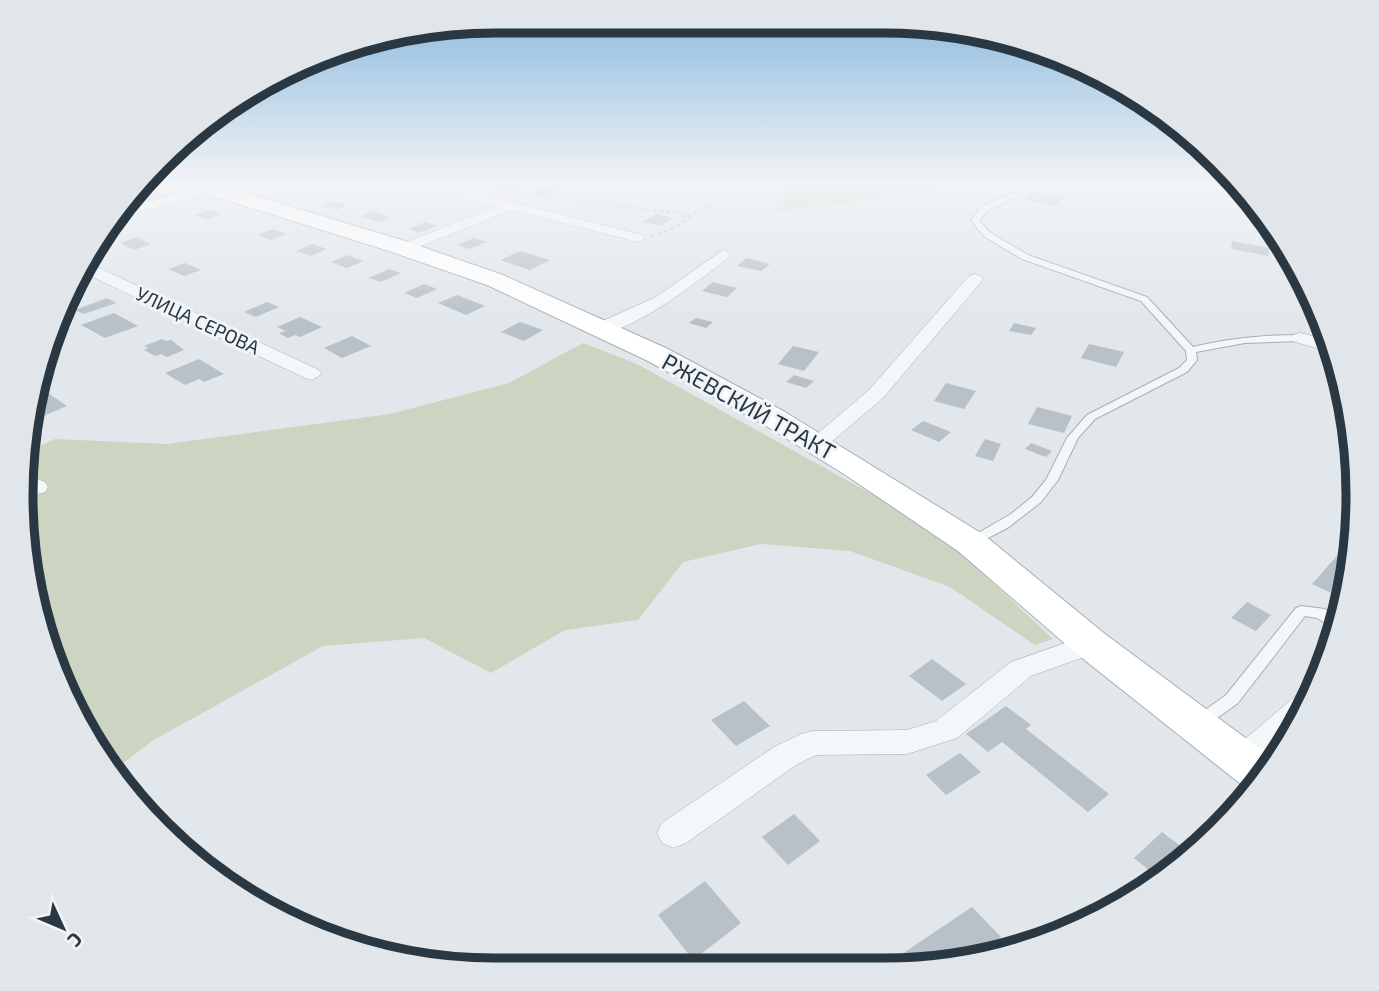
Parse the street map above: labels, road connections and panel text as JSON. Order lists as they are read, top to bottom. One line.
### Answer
{"streets":{"main road":["РЖЕВСКИЙ ТРАКТ"],"street":["УЛИЦА СЕРОВА"]},"north":"bottom right"}
